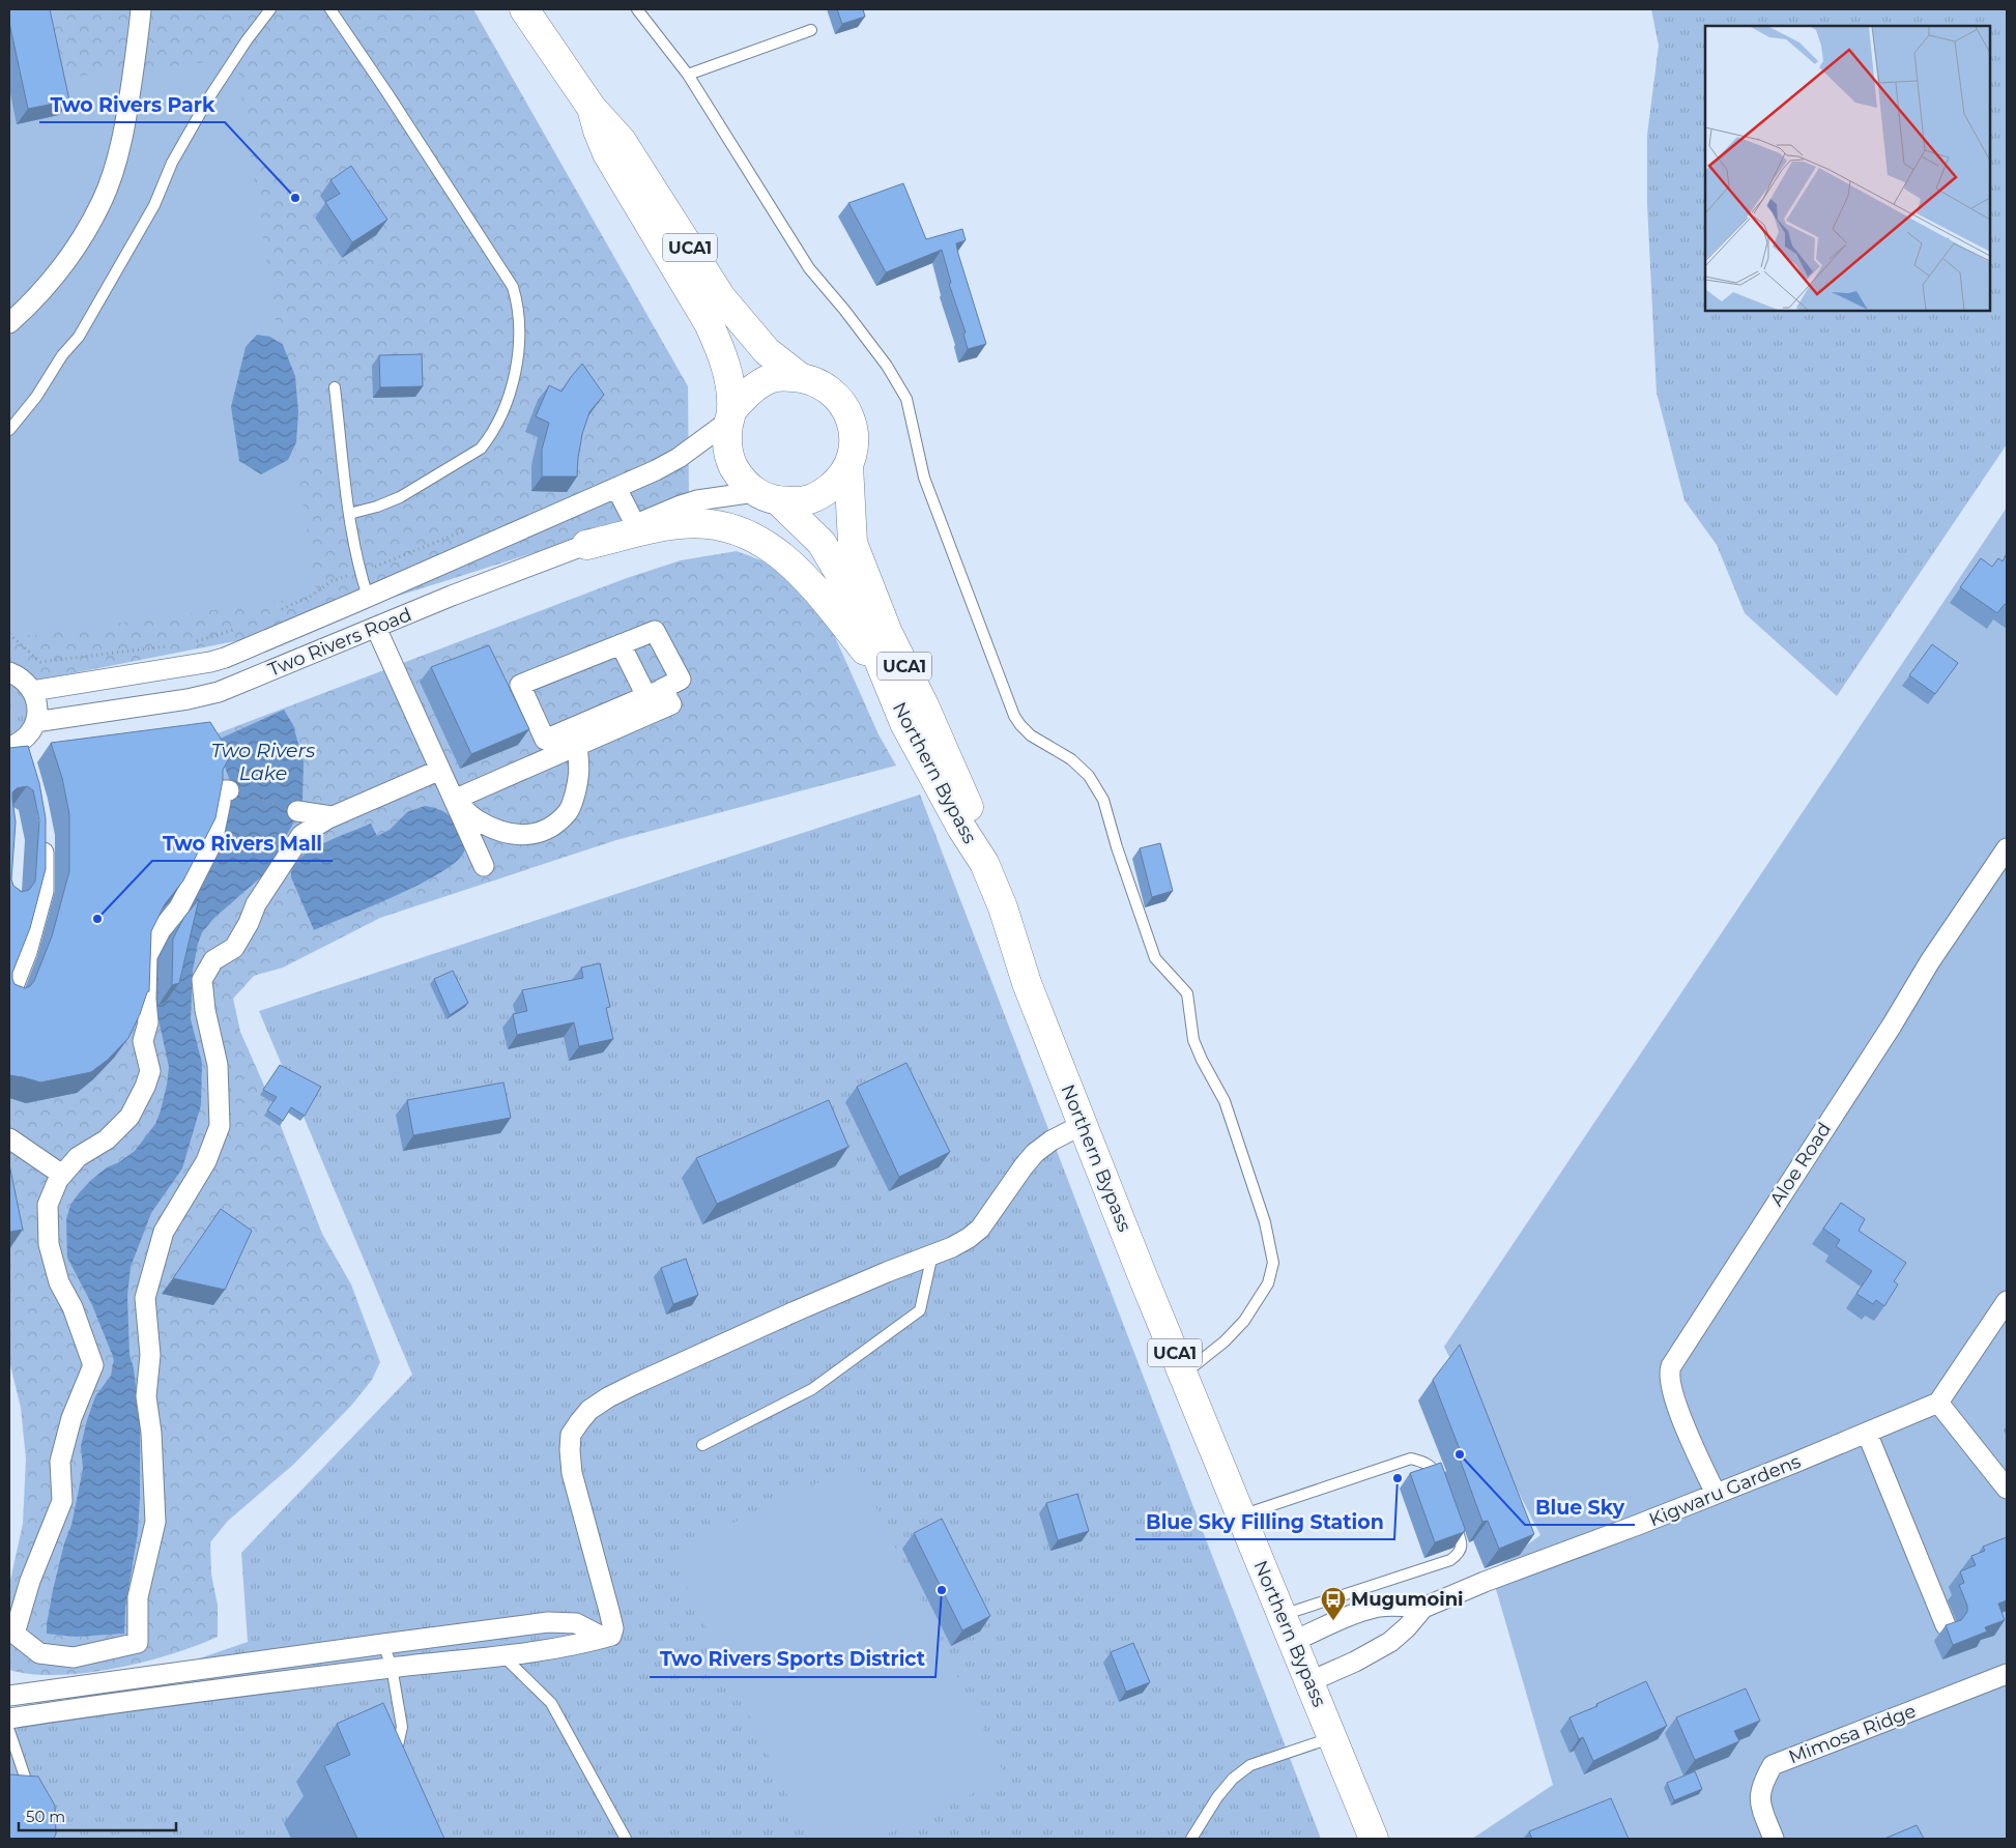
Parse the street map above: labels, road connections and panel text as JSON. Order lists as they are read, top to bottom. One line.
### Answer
{"streets":{"main road":["UCA1","Northern Bypass"],"street":["Two Rivers Road","Aloe Road","Kigwaru Gardens","Mimosa Ridge"]},"crossings":[["UCA1","Two Rivers Road"],["UCA1","Northern Bypass"],["Two Rivers Road","Northern Bypass"],["Northern Bypass","Kigwaru Gardens"],["Aloe Road","Kigwaru Gardens"]],"water":["Two Rivers Lake"],"places":{"other":["Two Rivers Park","Two Rivers Mall","Blue Sky","Blue Sky Filling Station","Two Rivers Sports District"],"bus stop":["Mugumoini"]},"scale_bar":"50 m"}
